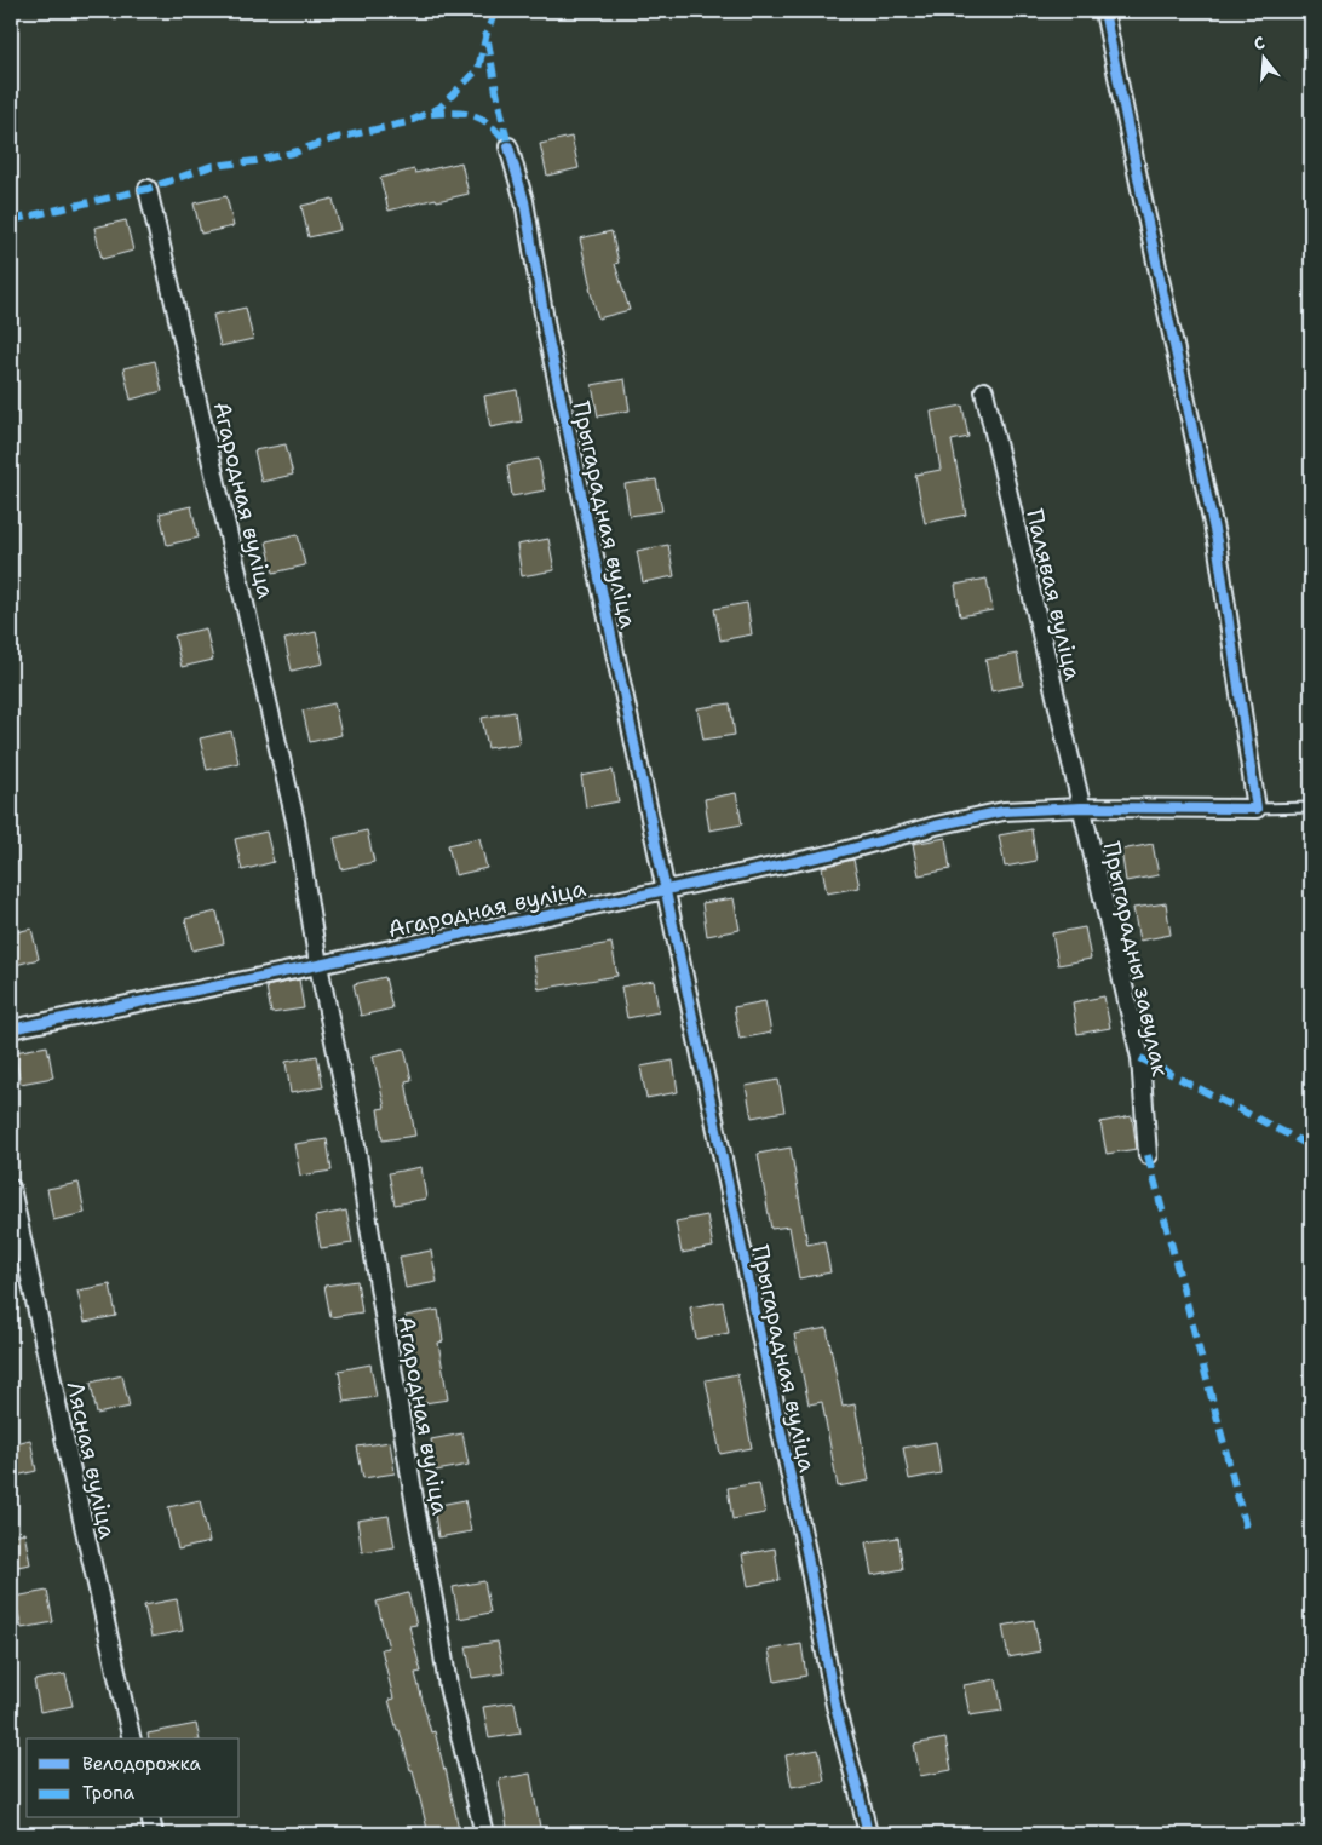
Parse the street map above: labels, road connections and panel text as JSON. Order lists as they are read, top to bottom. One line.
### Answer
{"streets":{"street":["Агародная вуліца","Прыгарадная вуліца","Палявая вуліца","Прыгарадны завулак","Лясная вуліца"]},"crossings":[["Агародная вуліца","Прыгарадная вуліца"],["Палявая вуліца","Прыгарадны завулак"]],"legend":["Велодорожка","Тропа"],"north":"top"}
